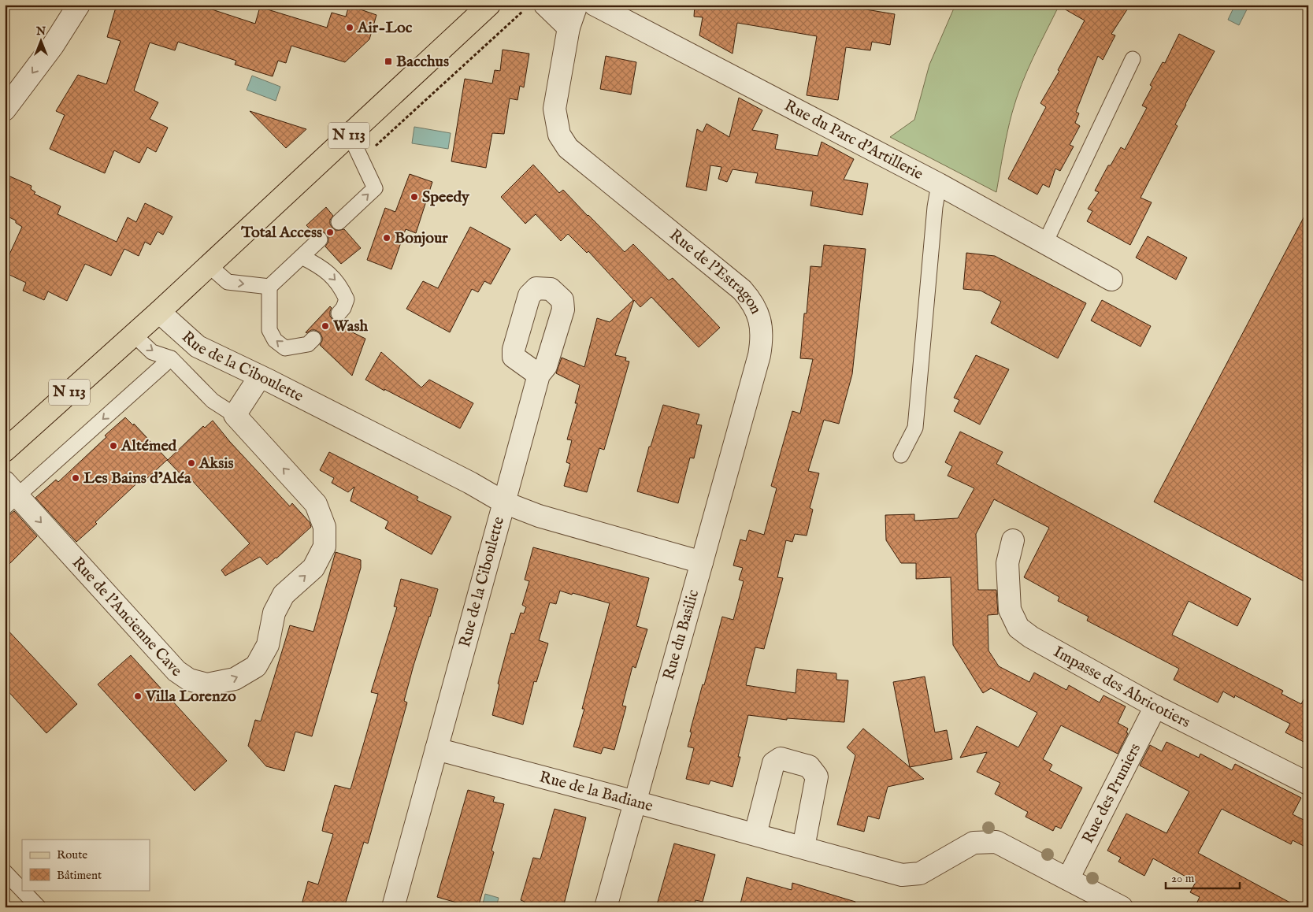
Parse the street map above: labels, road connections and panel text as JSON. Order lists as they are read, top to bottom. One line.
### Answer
{"streets":{"main road":["N 113"],"street":["Rue du Parc d'Artillerie","Rue de l'Estragon","Rue de la Ciboulette","Rue de l'Ancienne Cave","Rue du Basilic","Impasse des Abricotiers","Rue de la Badiane","Rue des Pruniers"]},"crossings":[["N 113","Rue de la Ciboulette"],["Rue de l'Estragon","Rue du Basilic"],["Rue de la Ciboulette","Rue de la Badiane"],["Rue du Basilic","Rue de la Badiane"],["Impasse des Abricotiers","Rue des Pruniers"],["Rue de la Badiane","Rue des Pruniers"]],"places":{"other":["Air-Loc","Speedy","Total Access","Bonjour","Wash","Altémed","Aksis","Les Bains d’Aléa","Villa Lorenzo"],"transit":["Bacchus"]},"legend":["Route","Bâtiment"],"scale_bar":"20 m","north":"top"}
